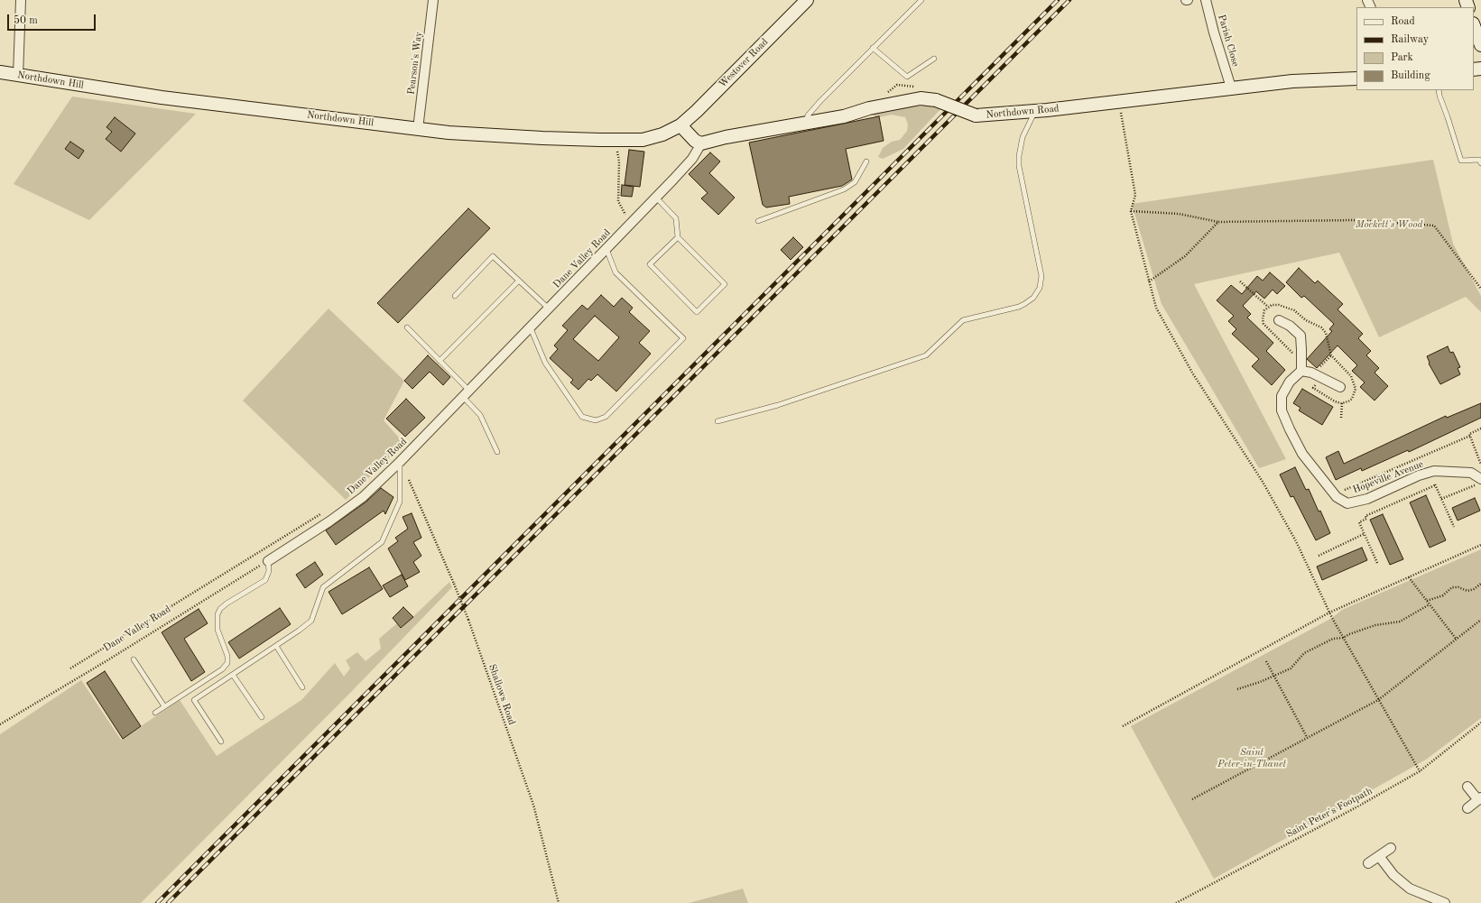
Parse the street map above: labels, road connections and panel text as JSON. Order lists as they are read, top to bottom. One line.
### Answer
{"streets":{"main road":["Westover Road","Northdown Hill","Northdown Road"],"street":["Parish Close","Pearson's Way","Dane Valley Road","Hopeville Avenue"],"path":["Shallows Road","Saint Peter's Footpath"]},"crossings":[["Parish Close","Northdown Road"],["Pearson's Way","Northdown Hill"],["Westover Road","Northdown Hill"],["Northdown Road","Dane Valley Road"]],"parks":["Mockett's Wood","Saint Peter-in-Thanet"],"legend":["Road","Railway","Park","Building"],"scale_bar":"50 m"}
